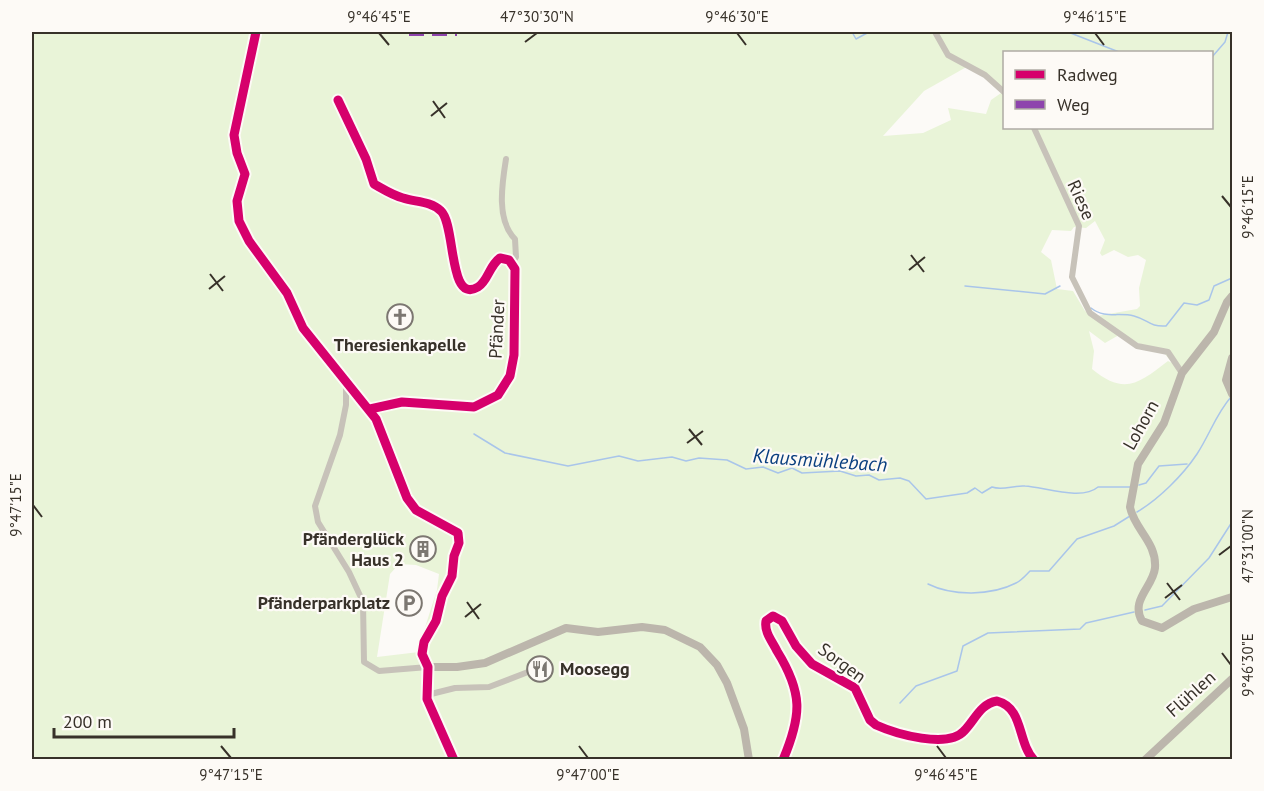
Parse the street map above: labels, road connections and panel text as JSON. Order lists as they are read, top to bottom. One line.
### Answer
{"streets":{"street":["Riese","Pfänder","Lohorn","Sorgen","Flühlen"]},"crossings":[["Riese","Lohorn"]],"water":["Klausmühlebach"],"places":{"church":["Theresienkapelle"],"building":["Pfänderglück Haus 2"],"parking":["Pfänderparkplatz"],"restaurant":["Moosegg"]},"legend":["Radweg","Weg"],"scale_bar":"200 m","coordinates":["9°46'45\"E","47°30'30\"N","9°46'30\"E","9°46'15\"E","9°47'15\"E","47°31'00\"N","9°47'00\"E"]}
